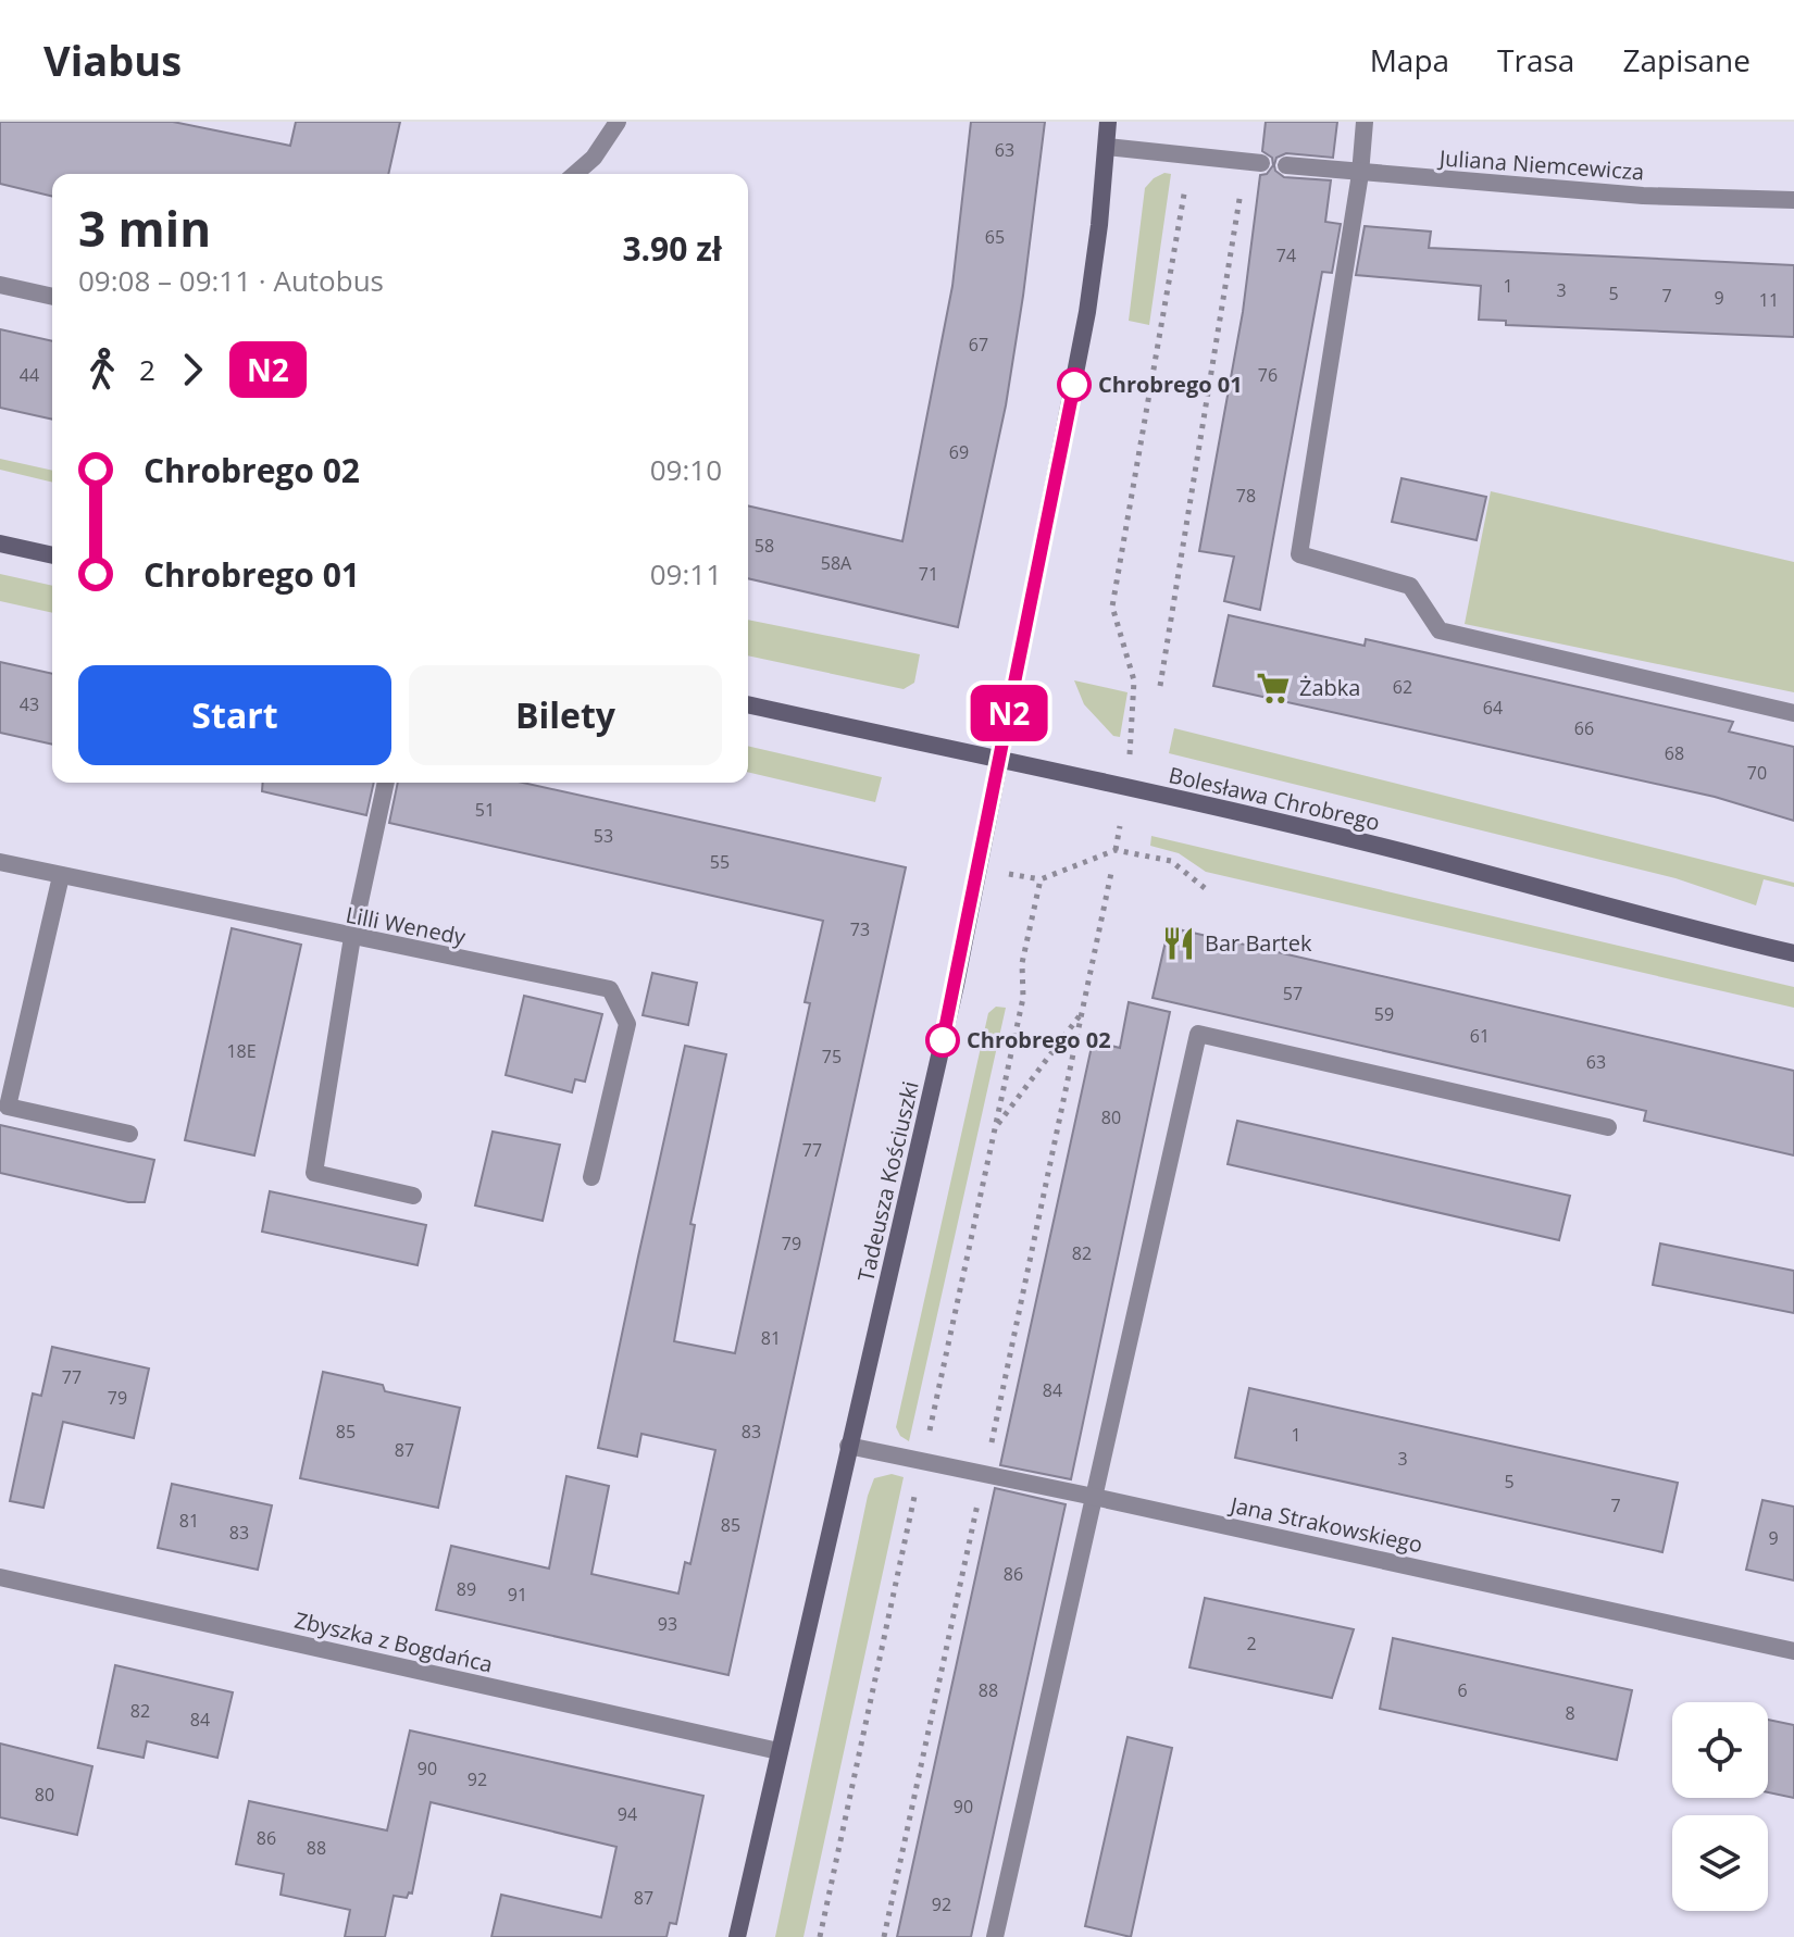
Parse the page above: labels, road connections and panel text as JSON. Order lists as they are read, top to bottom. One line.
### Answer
{"streets":{"street":["Juliana Niemcewicza","Bolesława Chrobrego","Lilli Wenedy","Tadeusza Kościuszki","Jana Strakowskiego","Zbyszka z Bogdańca"]},"crossings":[["Bolesława Chrobrego","Tadeusza Kościuszki"],["Tadeusza Kościuszki","Jana Strakowskiego"],["Tadeusza Kościuszki","Zbyszka z Bogdańca"]],"places":{"other":["Chrobrego 01","Chrobrego 02"],"supermarket":["Żabka"],"restaurant":["Bar Bartek"]},"lines":["bus line N2"],"house_numbers":["63","65","74","1","3","5","7","9","11","67","44","76","69","78","58","58A","71","62","43","64","66","68","70","51","53","55","73","57","59","61","18E","75","63","80","77","79","82","81","77","84","79","85","83","1","87","3","5","7","81","85","83","9","86","89","91","93","2","88","6","82","8","84","90","92","80","90","94","86","88","87","92"],"page":{"header":"Viabus","nav":["Mapa","Trasa","Zapisane"],"on_map":"N2","heading":["3 min","09:08 – 09:11 · Autobus","3.90 zł"],"legs":["2","N2"],"list":[{"name":"Chrobrego 02","value":"09:10"},{"name":"Chrobrego 01","value":"09:11"}],"buttons":["Start","Bilety"]}}
